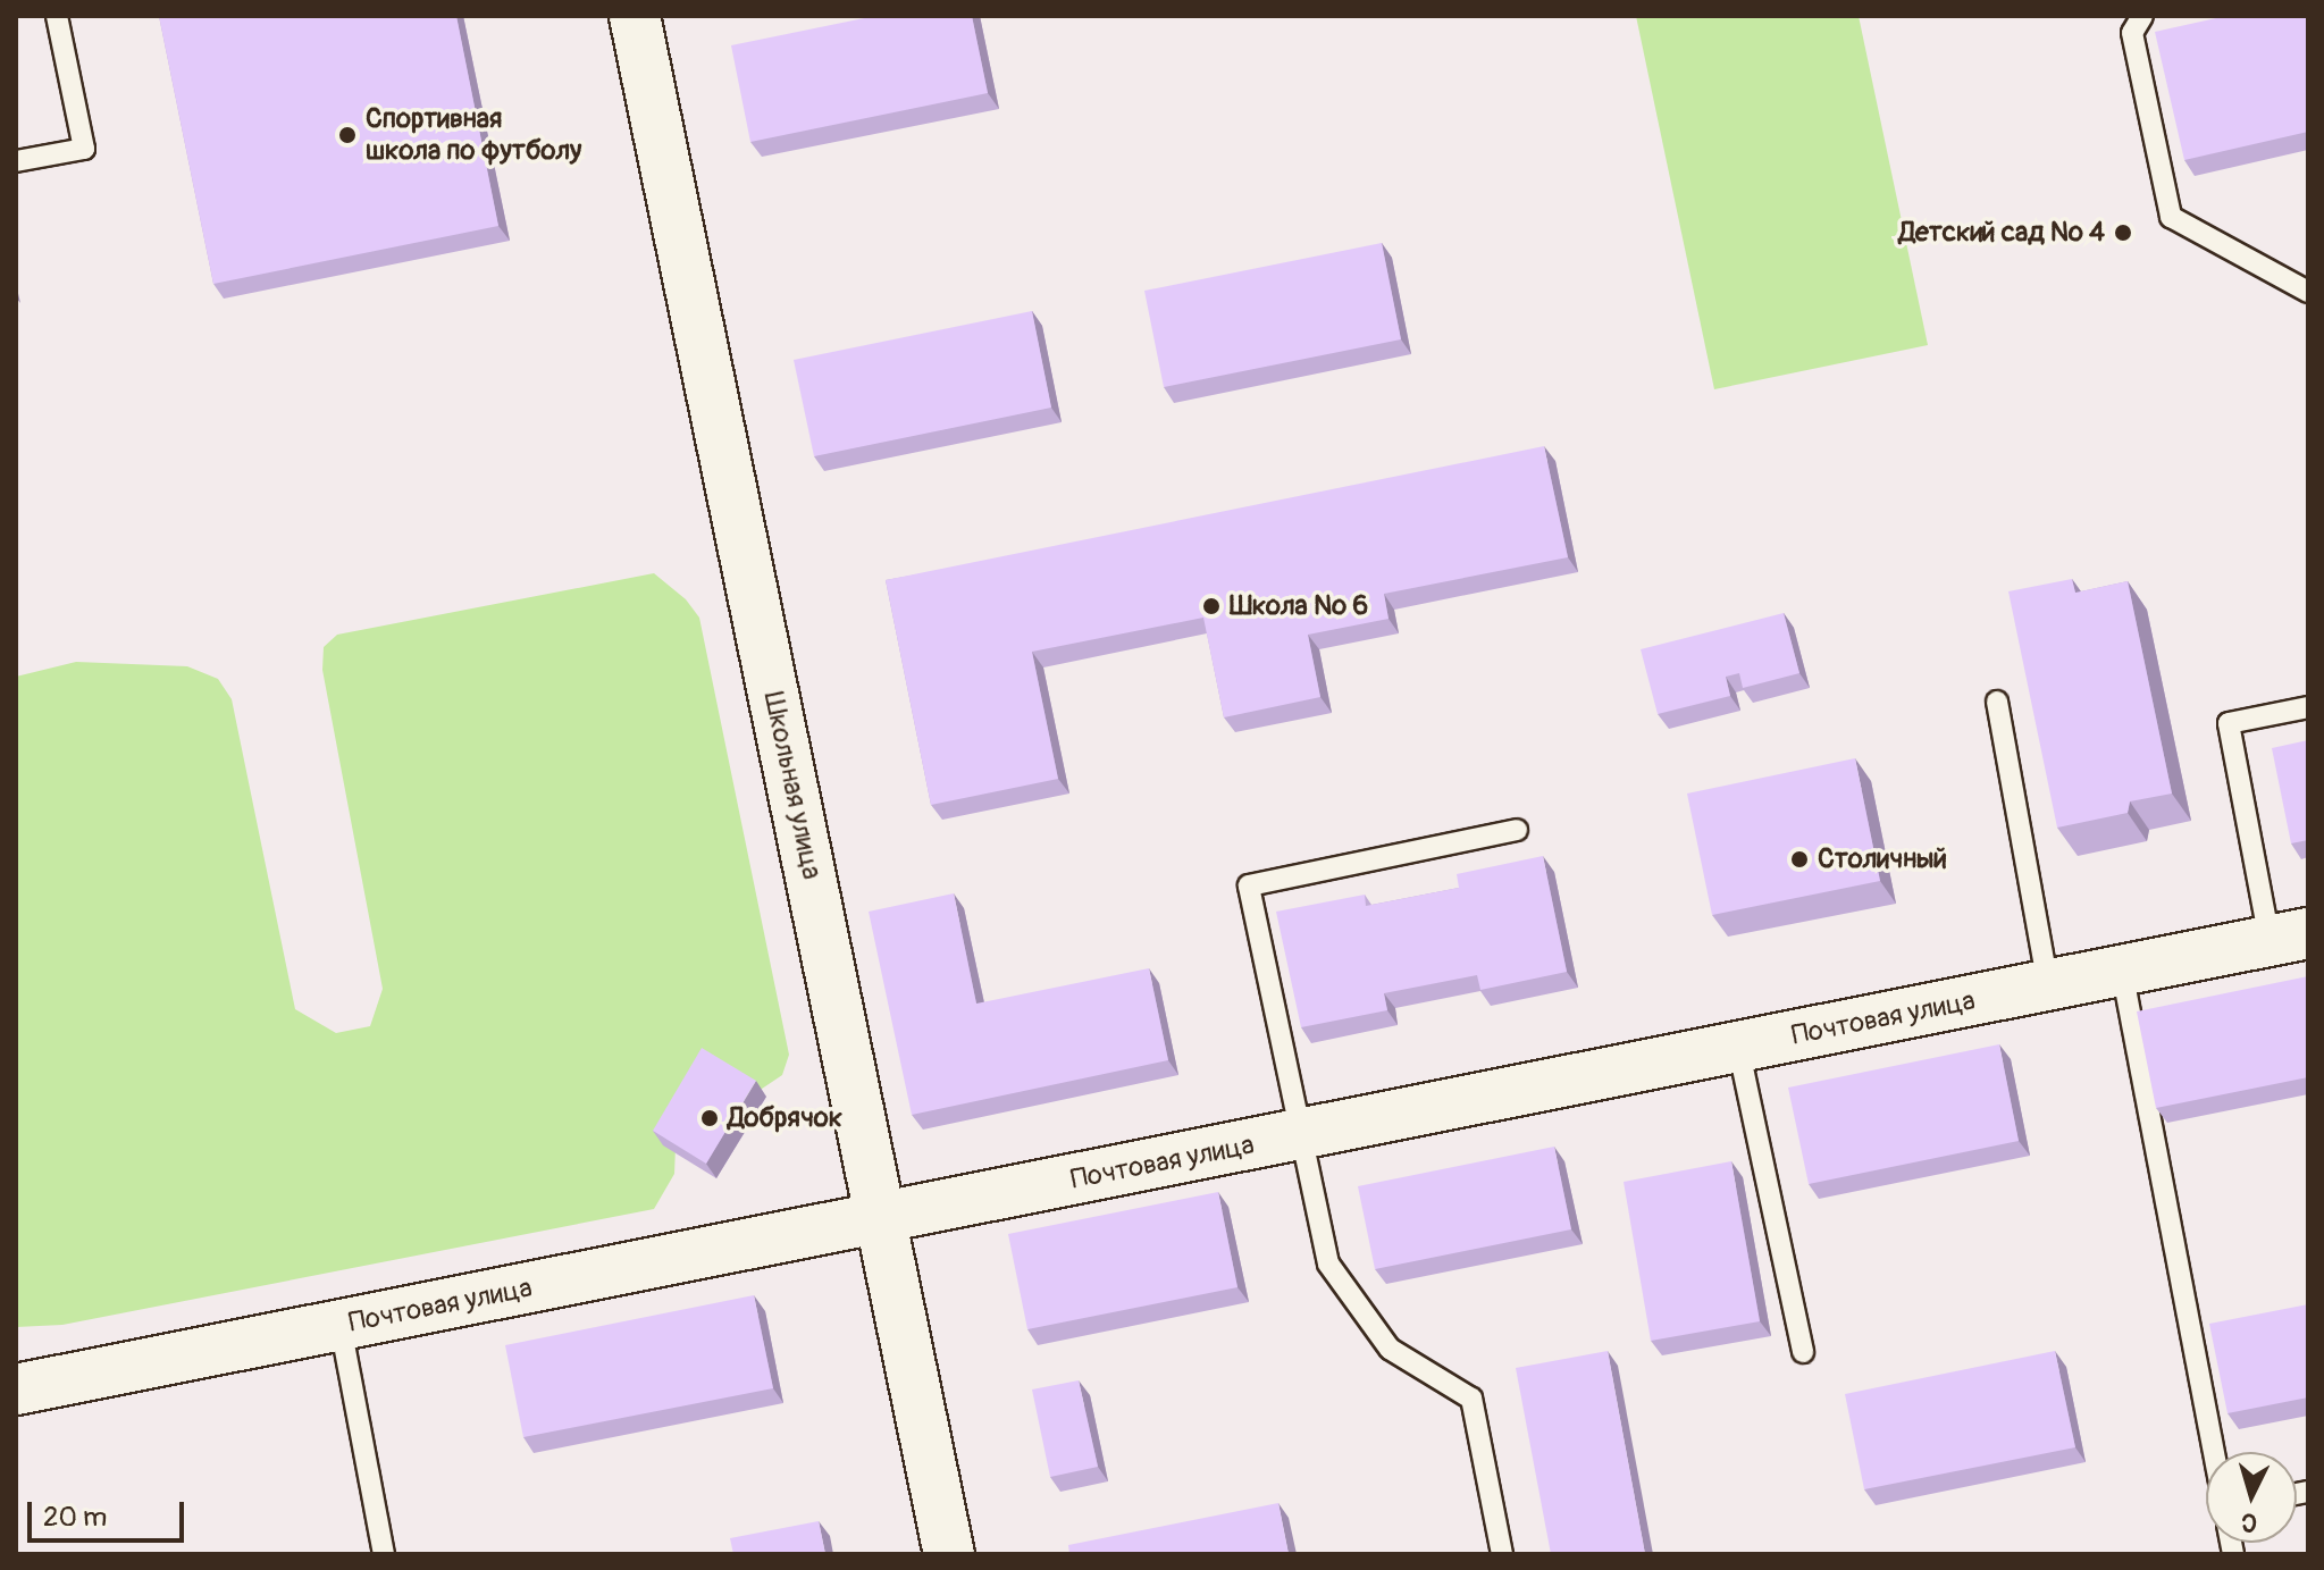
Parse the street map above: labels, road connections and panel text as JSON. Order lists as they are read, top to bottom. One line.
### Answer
{"streets":{"street":["Школьная улица","Почтовая улица"]},"crossings":[["Школьная улица","Почтовая улица"]],"places":["Спортивная школа по футболу","Детский сад № 4","Школа № 6","Столичный","Добрячок"],"scale_bar":"20 m","north":"bottom"}
